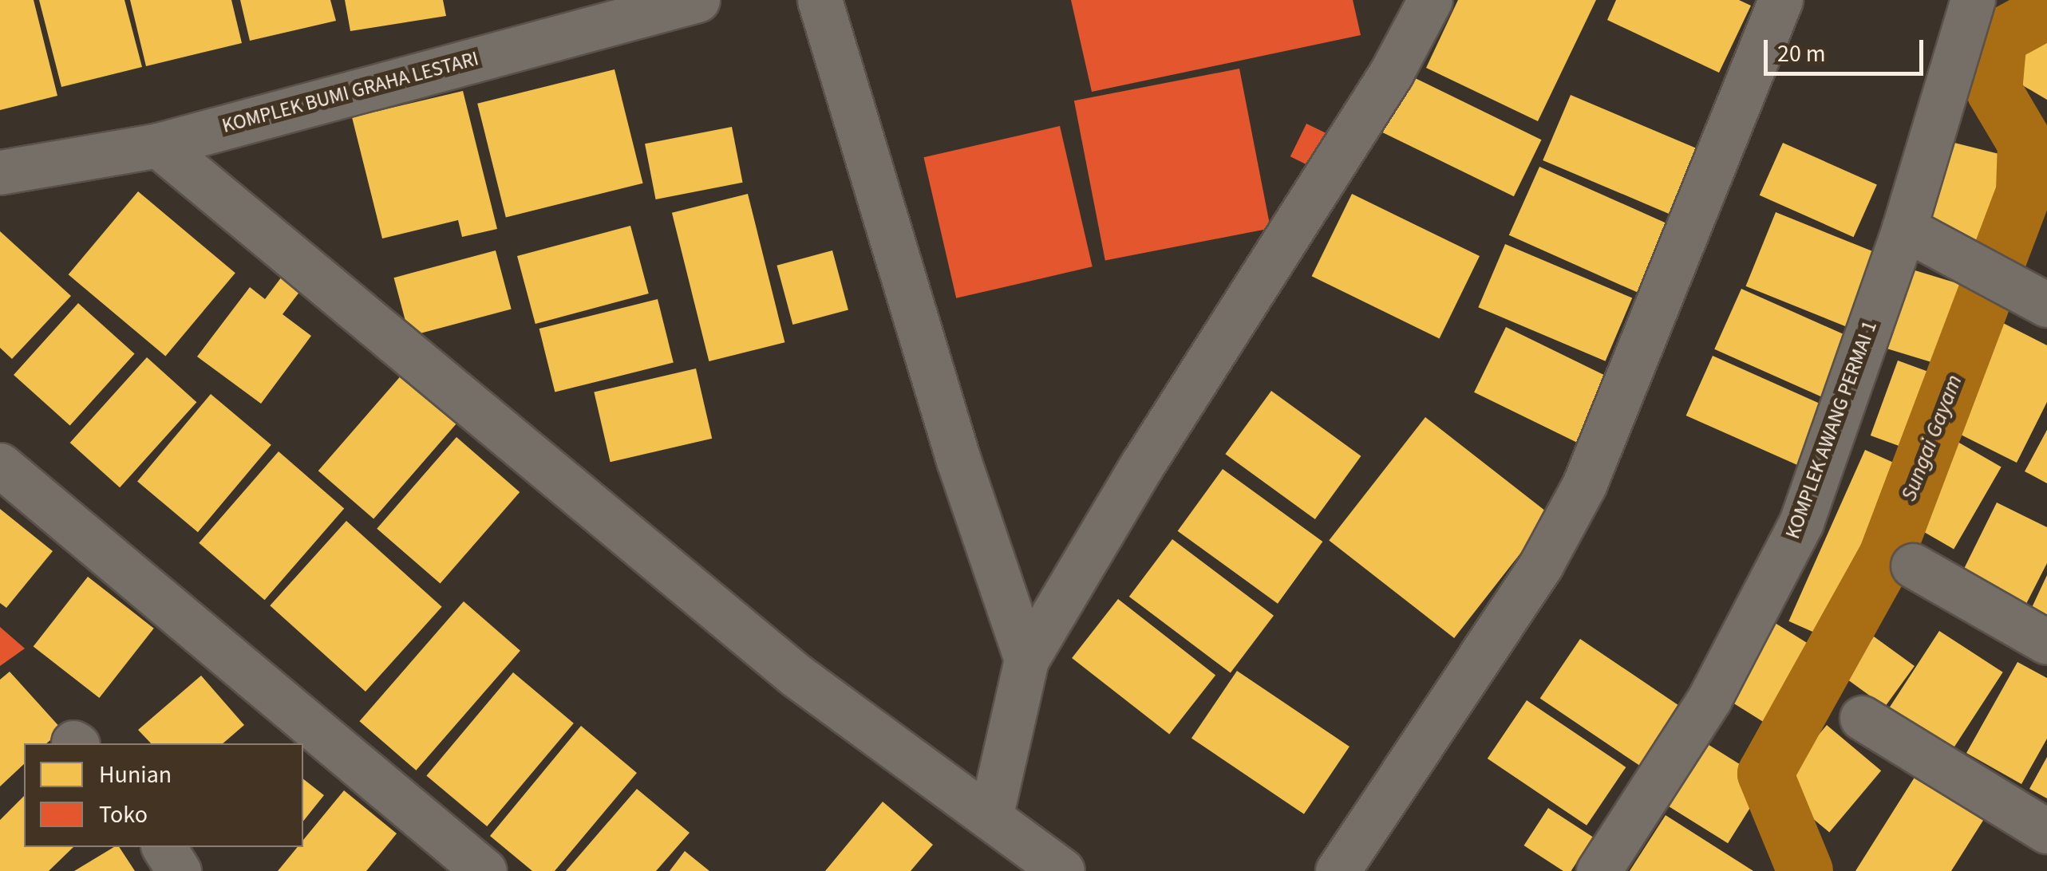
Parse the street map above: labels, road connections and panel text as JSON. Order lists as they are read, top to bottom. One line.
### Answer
{"streets":{"street":["KOMPLEK BUMI GRAHA LESTARI","KOMPLEK AWANG PERMAI 1"]},"water":["Sungai Gayam"],"legend":["Hunian","Toko"],"scale_bar":"20 m"}
